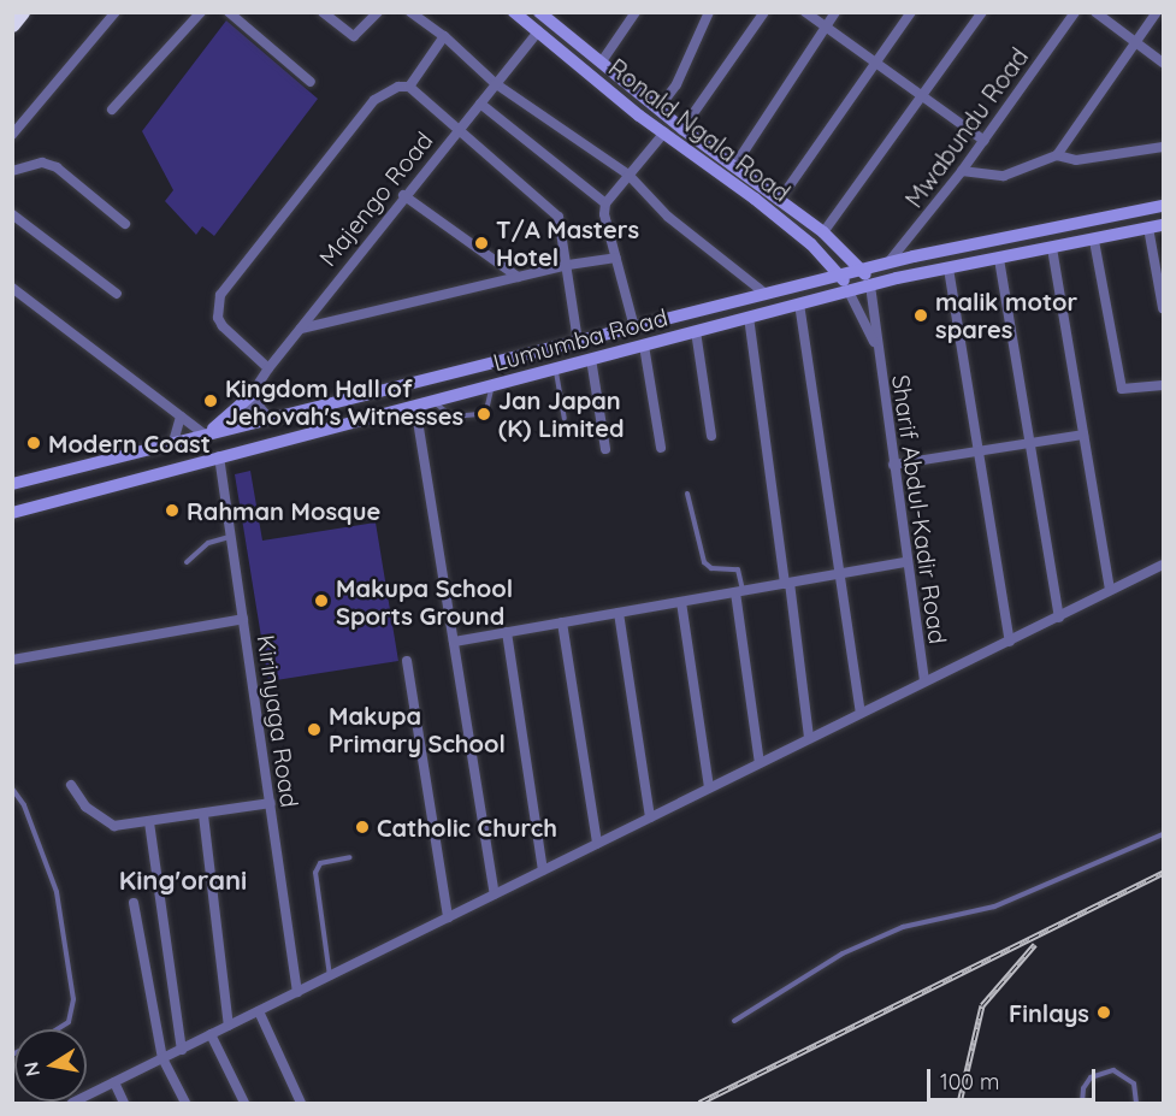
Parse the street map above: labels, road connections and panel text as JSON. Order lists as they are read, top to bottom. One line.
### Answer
{"streets":{"main road":["Ronald Ngala Road","Lumumba Road"],"street":["Mwabundu Road","Majengo Road","Sharif Abdul-Kadir Road","Kirinyaga Road"]},"crossings":[["Mwabundu Road","Lumumba Road"],["Ronald Ngala Road","Majengo Road"],["Ronald Ngala Road","Lumumba Road"],["Ronald Ngala Road","Sharif Abdul-Kadir Road"],["Majengo Road","Lumumba Road"],["Lumumba Road","Sharif Abdul-Kadir Road"],["Lumumba Road","Kirinyaga Road"]],"districts":["King'orani"],"places":["T/A Masters Hotel","malik motor spares","Kingdom Hall of Jehovah's Witnesses","Jan Japan (K) Limited","Modern Coast","Rahman Mosque","Makupa School Sports Ground","Makupa Primary School","Catholic Church","Finlays"],"scale_bar":"100 m","north":"left"}
